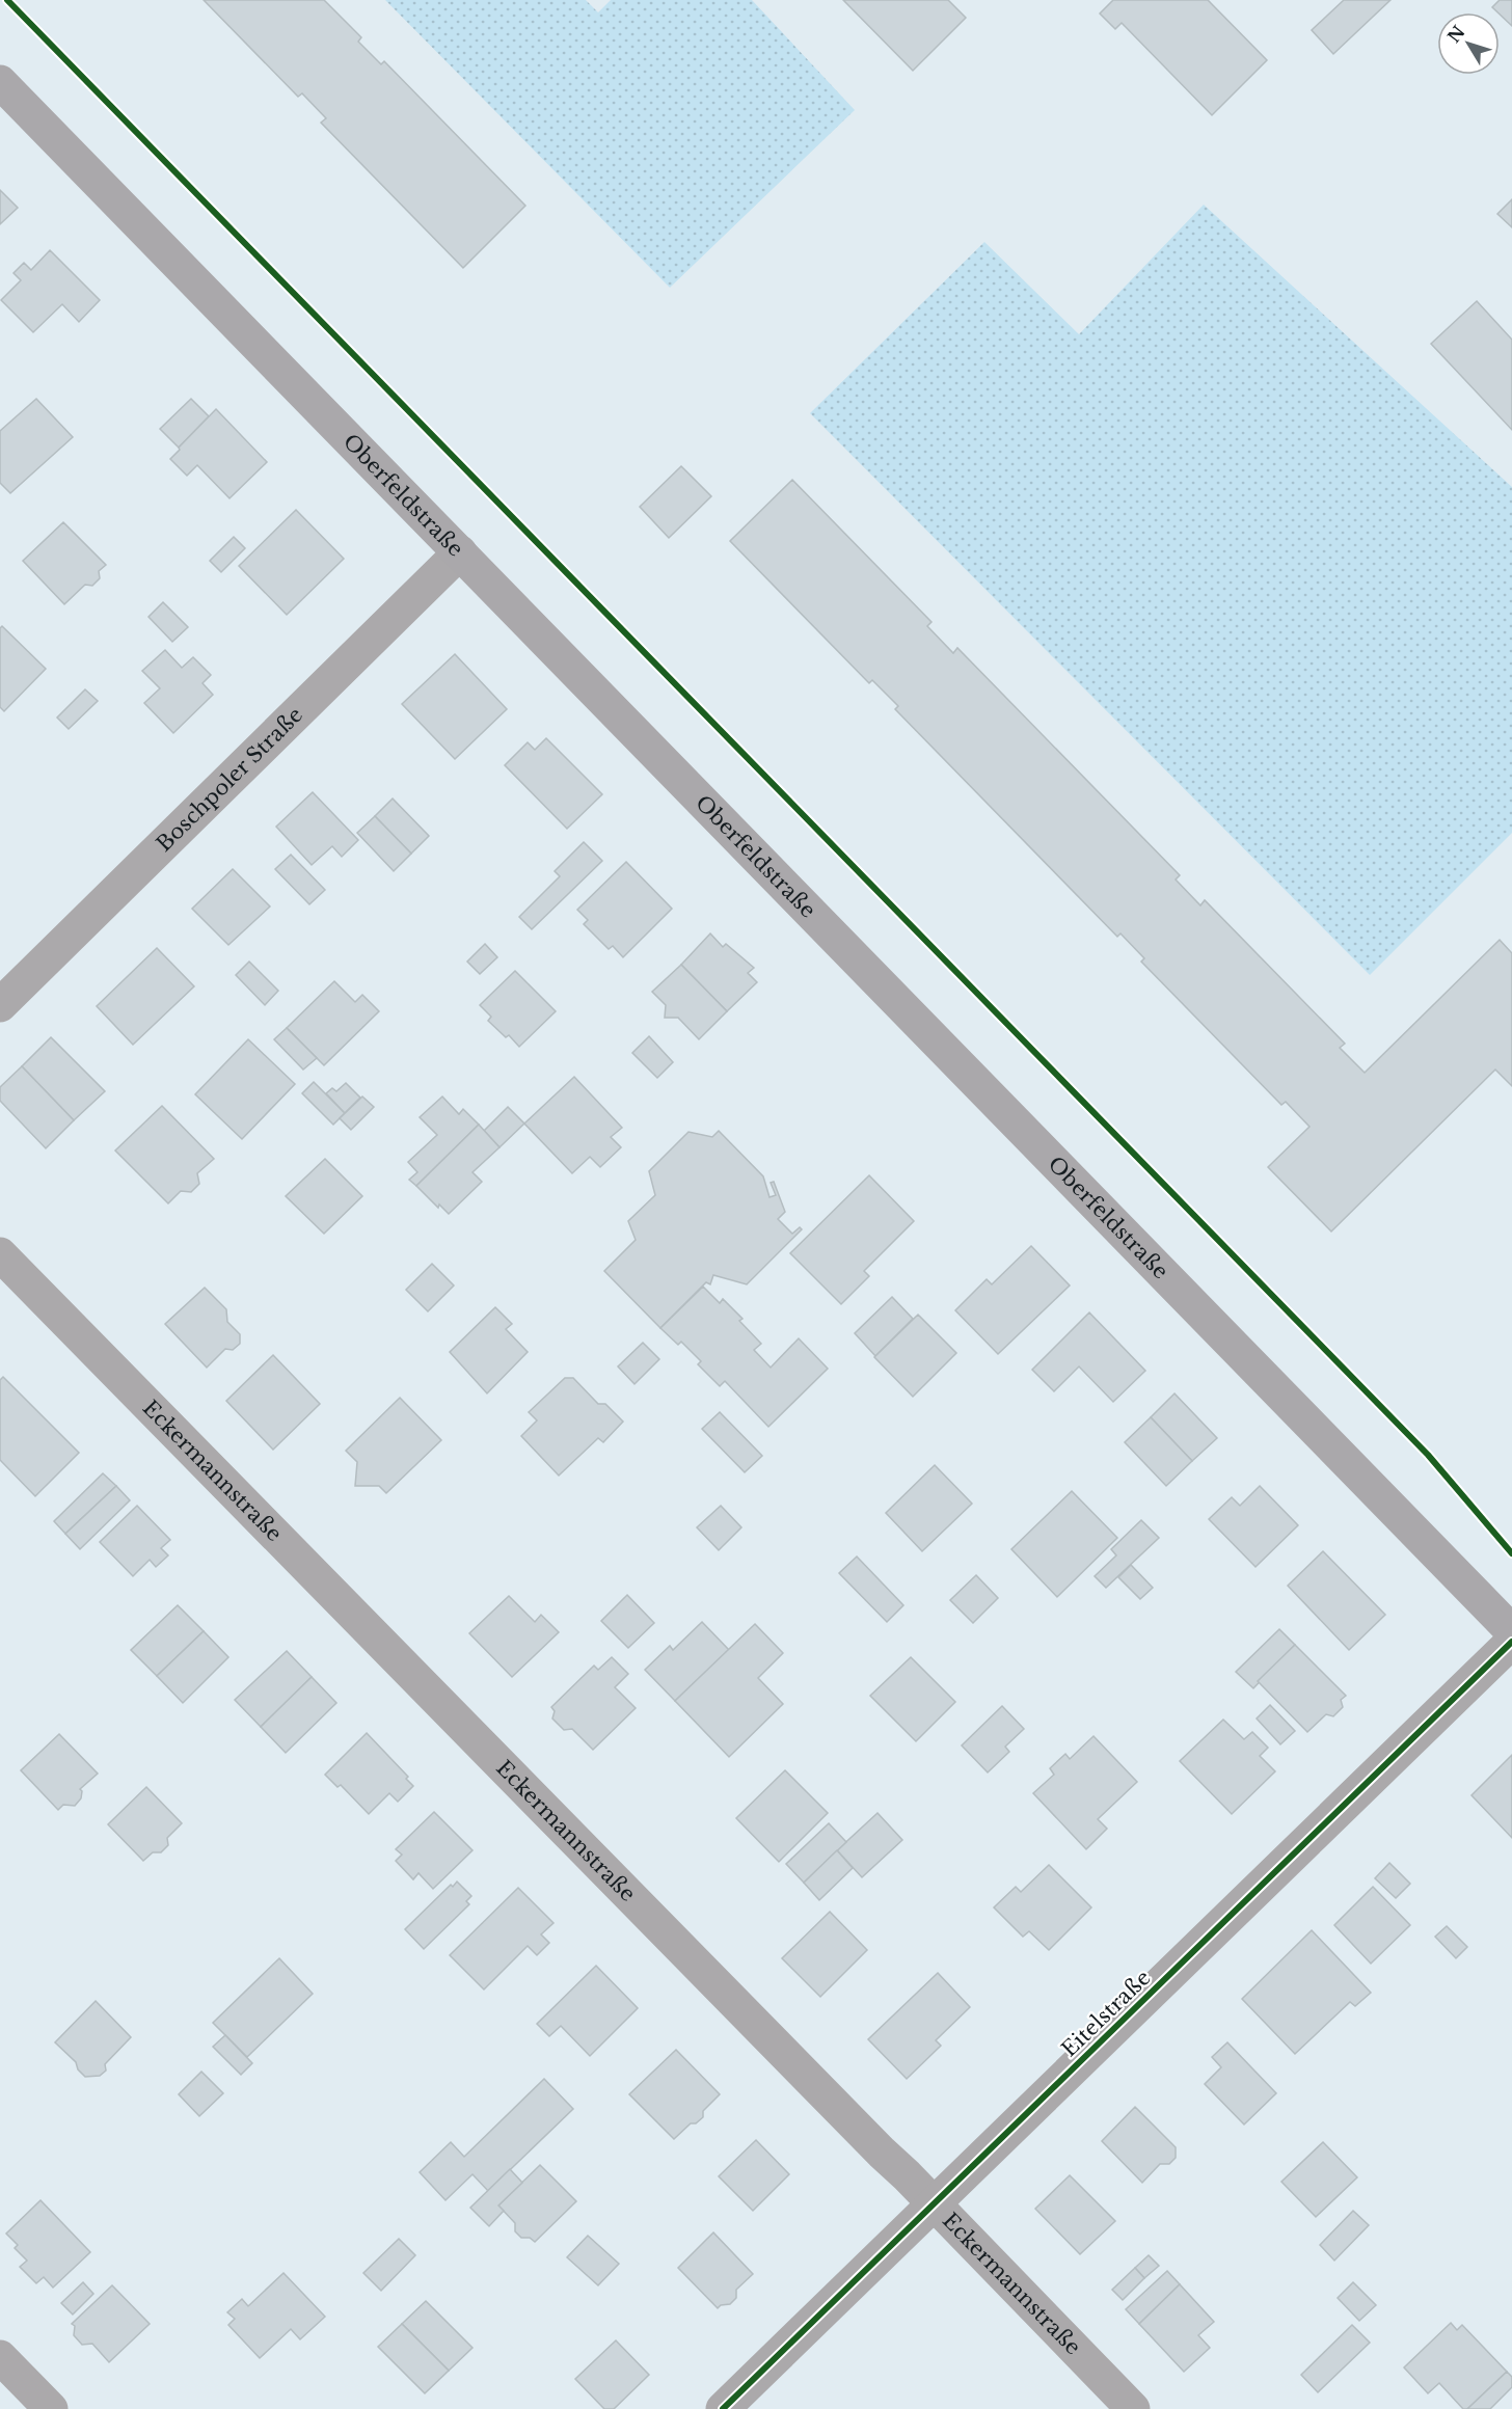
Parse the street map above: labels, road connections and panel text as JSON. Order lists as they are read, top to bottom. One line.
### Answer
{"streets":{"street":["Oberfeldstraße","Boschpoler Straße","Eckermannstraße","Eitelstraße"]},"crossings":[["Oberfeldstraße","Boschpoler Straße"],["Oberfeldstraße","Eitelstraße"],["Eckermannstraße","Eitelstraße"]],"north":"top left"}
